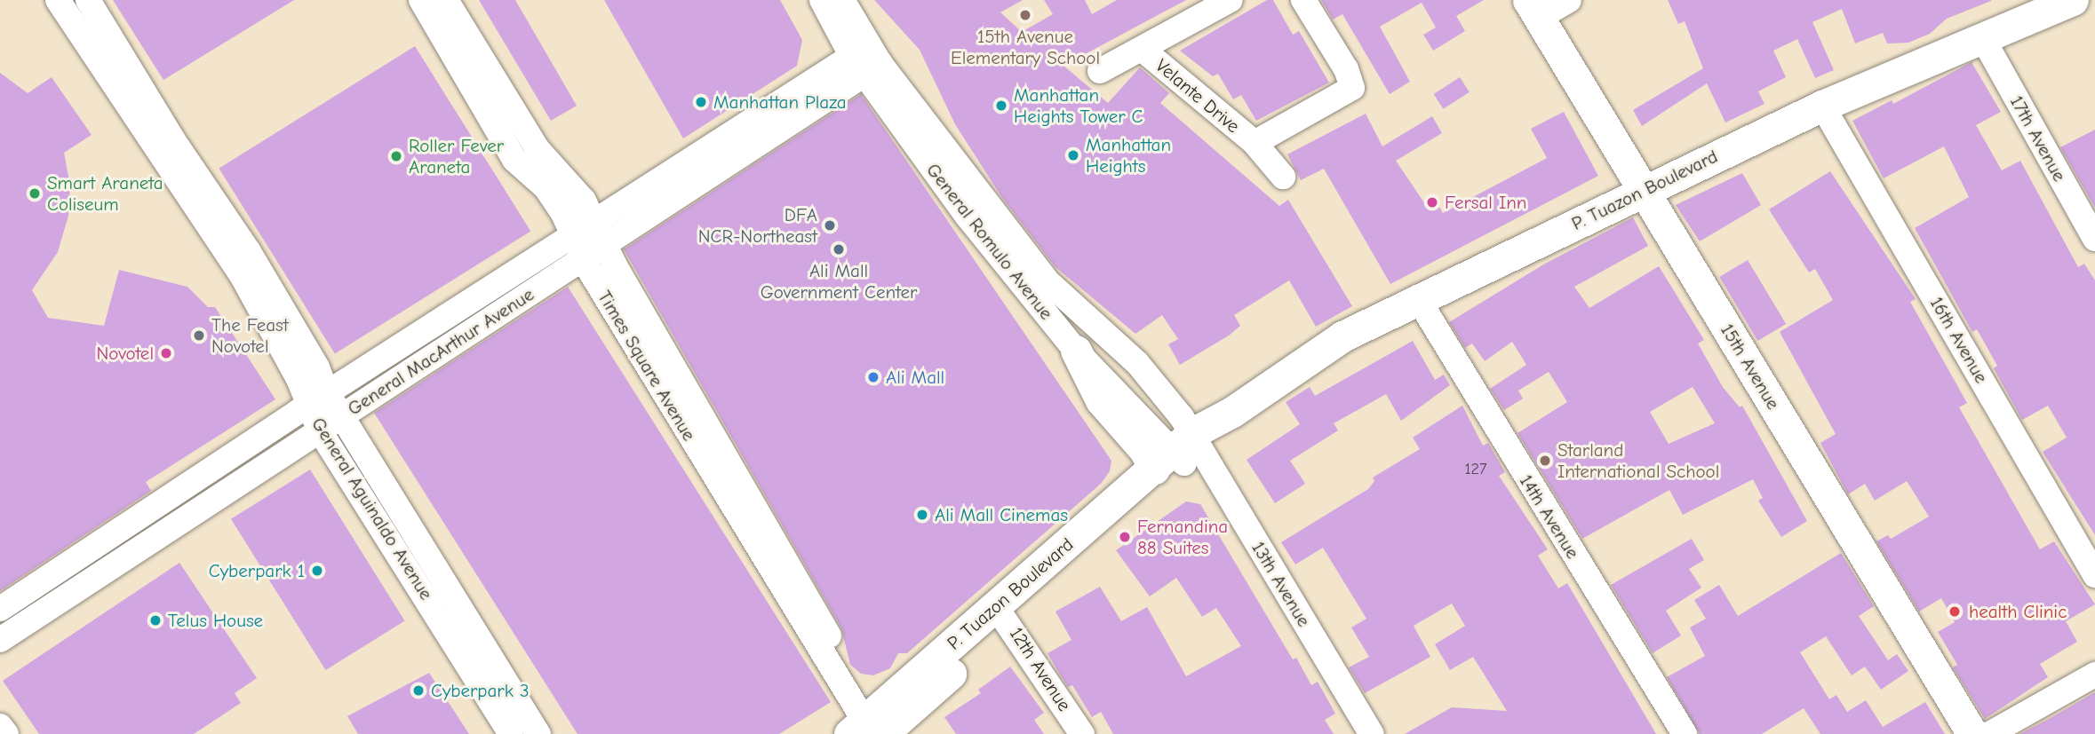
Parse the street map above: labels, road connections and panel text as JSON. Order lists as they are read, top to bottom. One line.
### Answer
{"streets":{"main road":["P. Tuazon Boulevard","15th Avenue"],"street":["Velante Drive","17th Avenue","General Romulo Avenue","16th Avenue","General MacArthur Avenue","Times Square Avenue","General Aguinaldo Avenue","14th Avenue","13th Avenue","12th Avenue"]},"crossings":[["17th Avenue","P. Tuazon Boulevard"],["P. Tuazon Boulevard","General Romulo Avenue"],["P. Tuazon Boulevard","16th Avenue"],["P. Tuazon Boulevard","Times Square Avenue"],["P. Tuazon Boulevard","15th Avenue"],["P. Tuazon Boulevard","14th Avenue"],["P. Tuazon Boulevard","13th Avenue"],["P. Tuazon Boulevard","12th Avenue"],["General Romulo Avenue","General MacArthur Avenue"],["General Romulo Avenue","13th Avenue"],["General MacArthur Avenue","Times Square Avenue"],["General MacArthur Avenue","General Aguinaldo Avenue"]],"places":["15th Avenue Elementary School","Manhattan Plaza","Manhattan Heights Tower C","Manhattan Heights","Roller Fever Araneta","Smart Araneta Coliseum","Fersal Inn","DFA NCR-Northeast","Ali Mall Government Center","The Feast Novotel","Novotel","Ali Mall","Starland International School","Ali Mall Cinemas","Fernandina 88 Suites","Cyberpark 1","health Clinic","Telus House","Cyberpark 3"],"house_numbers":["127"]}
